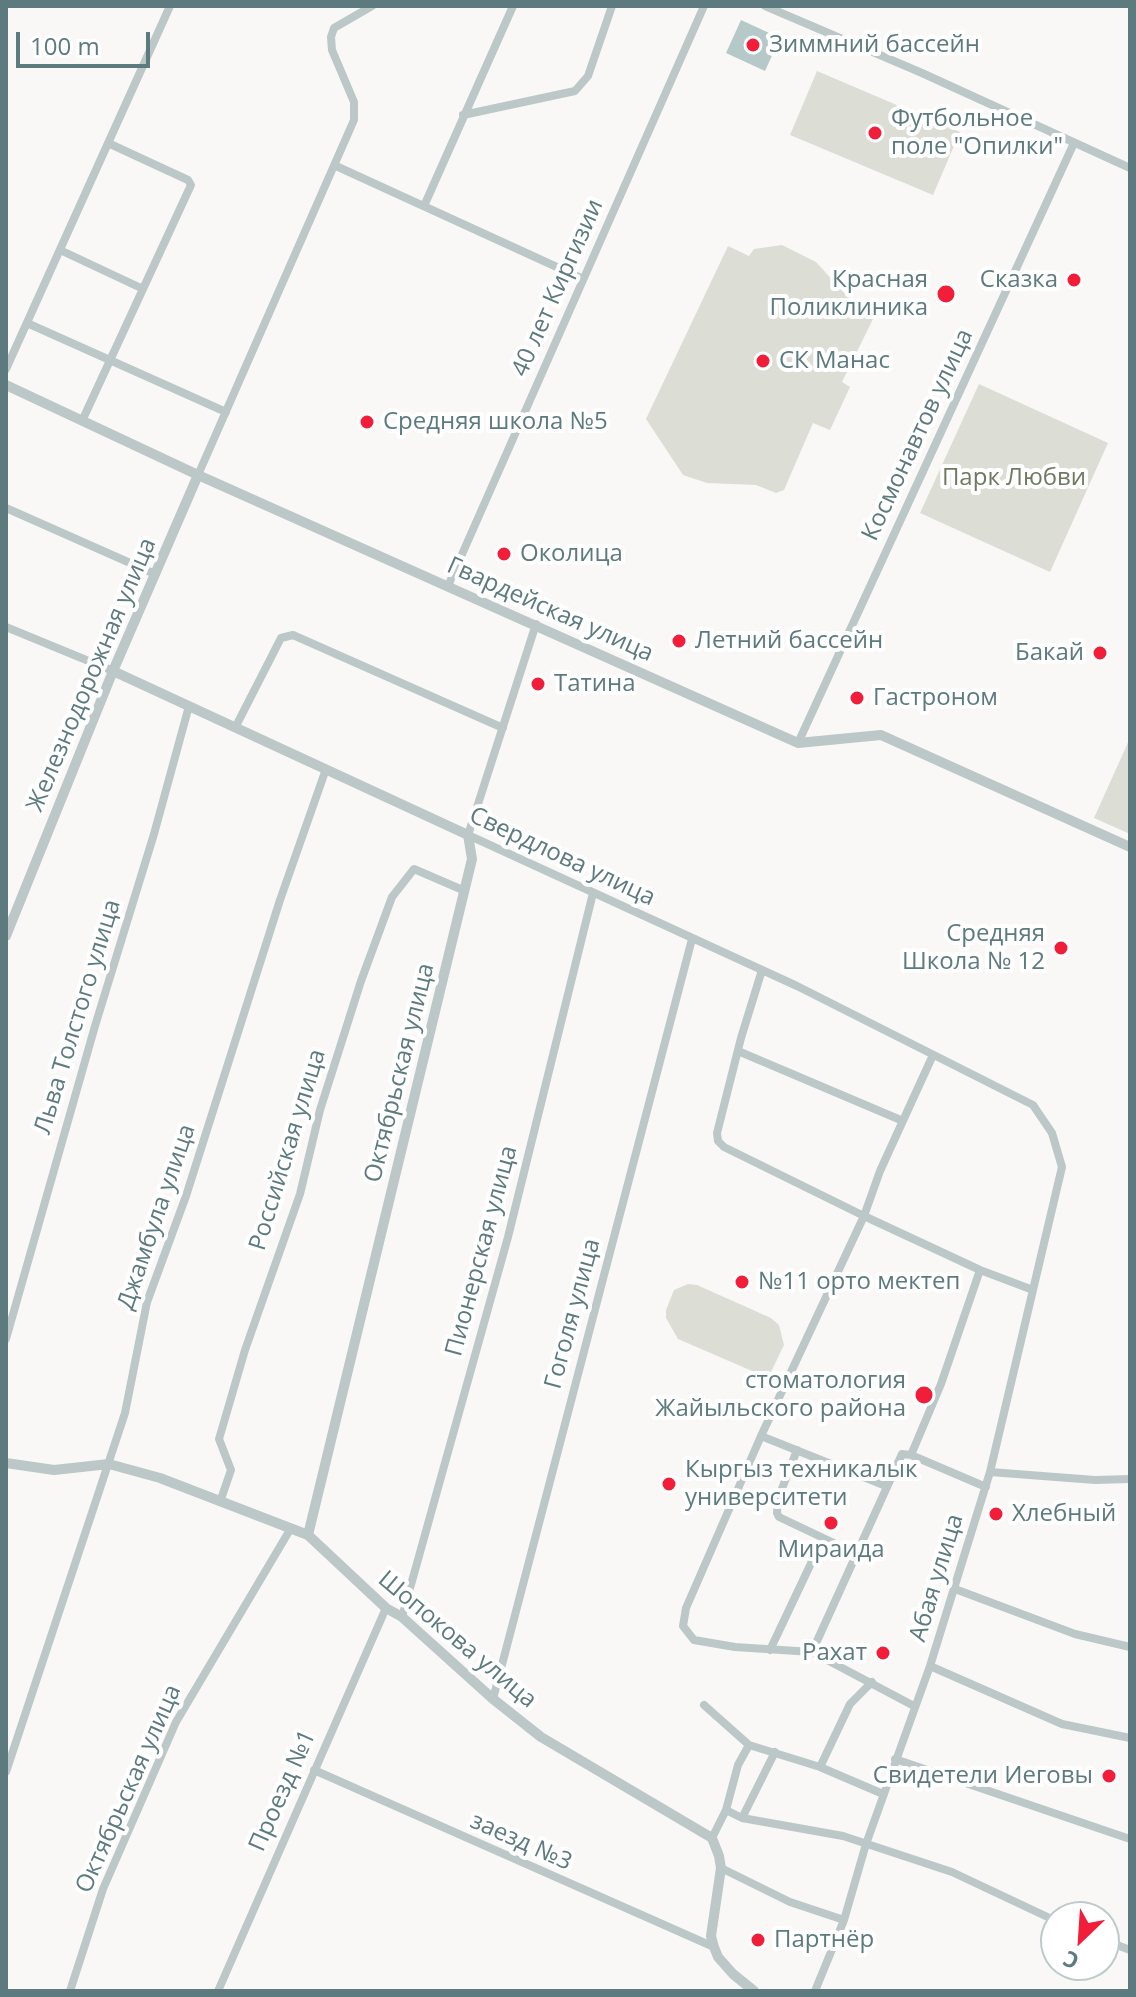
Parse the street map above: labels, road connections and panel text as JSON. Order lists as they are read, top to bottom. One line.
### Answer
{"streets":{"street":["40 лет Киргизии","Космонавтов улица","Гвардейская улица","Железнодорожная улица","Свердлова улица","Льва Толстого улица","Октябрьская улица","Российская улица","Джамбула улица","Пионерская улица","Гоголя улица","Абая улица","Шопокова улица","Проезд №1","заезд №3"]},"crossings":[["40 лет Киргизии","Гвардейская улица"],["Космонавтов улица","Гвардейская улица"],["Гвардейская улица","Железнодорожная улица"],["Гвардейская улица","Октябрьская улица"],["Железнодорожная улица","Свердлова улица"],["Свердлова улица","Льва Толстого улица"],["Свердлова улица","Октябрьская улица"],["Свердлова улица","Джамбула улица"],["Свердлова улица","Пионерская улица"],["Свердлова улица","Гоголя улица"],["Свердлова улица","Абая улица"],["Октябрьская улица","Российская улица"],["Октябрьская улица","Шопокова улица"],["Российская улица","Шопокова улица"],["Джамбула улица","Шопокова улица"],["Пионерская улица","Шопокова улица"],["Гоголя улица","Шопокова улица"],["Шопокова улица","Проезд №1"],["Проезд №1","заезд №3"]],"parks":["Парк Любви"],"places":["Зиммний бассейн","Футбольное поле \"Опилки\"","Сказка","Красная Поликлиника","СК Манас","Средняя школа №5","Околица","Летний бассейн","Бакай","Татина","Гастроном","Средняя Школа № 12","№11 орто мектеп","стоматология Жайыльского района","Кыргыз техникалык университети","Хлебный","Мираида","Рахат","Свидетели Иеговы","Партнёр"],"scale_bar":"100 m","north":"bottom left"}
